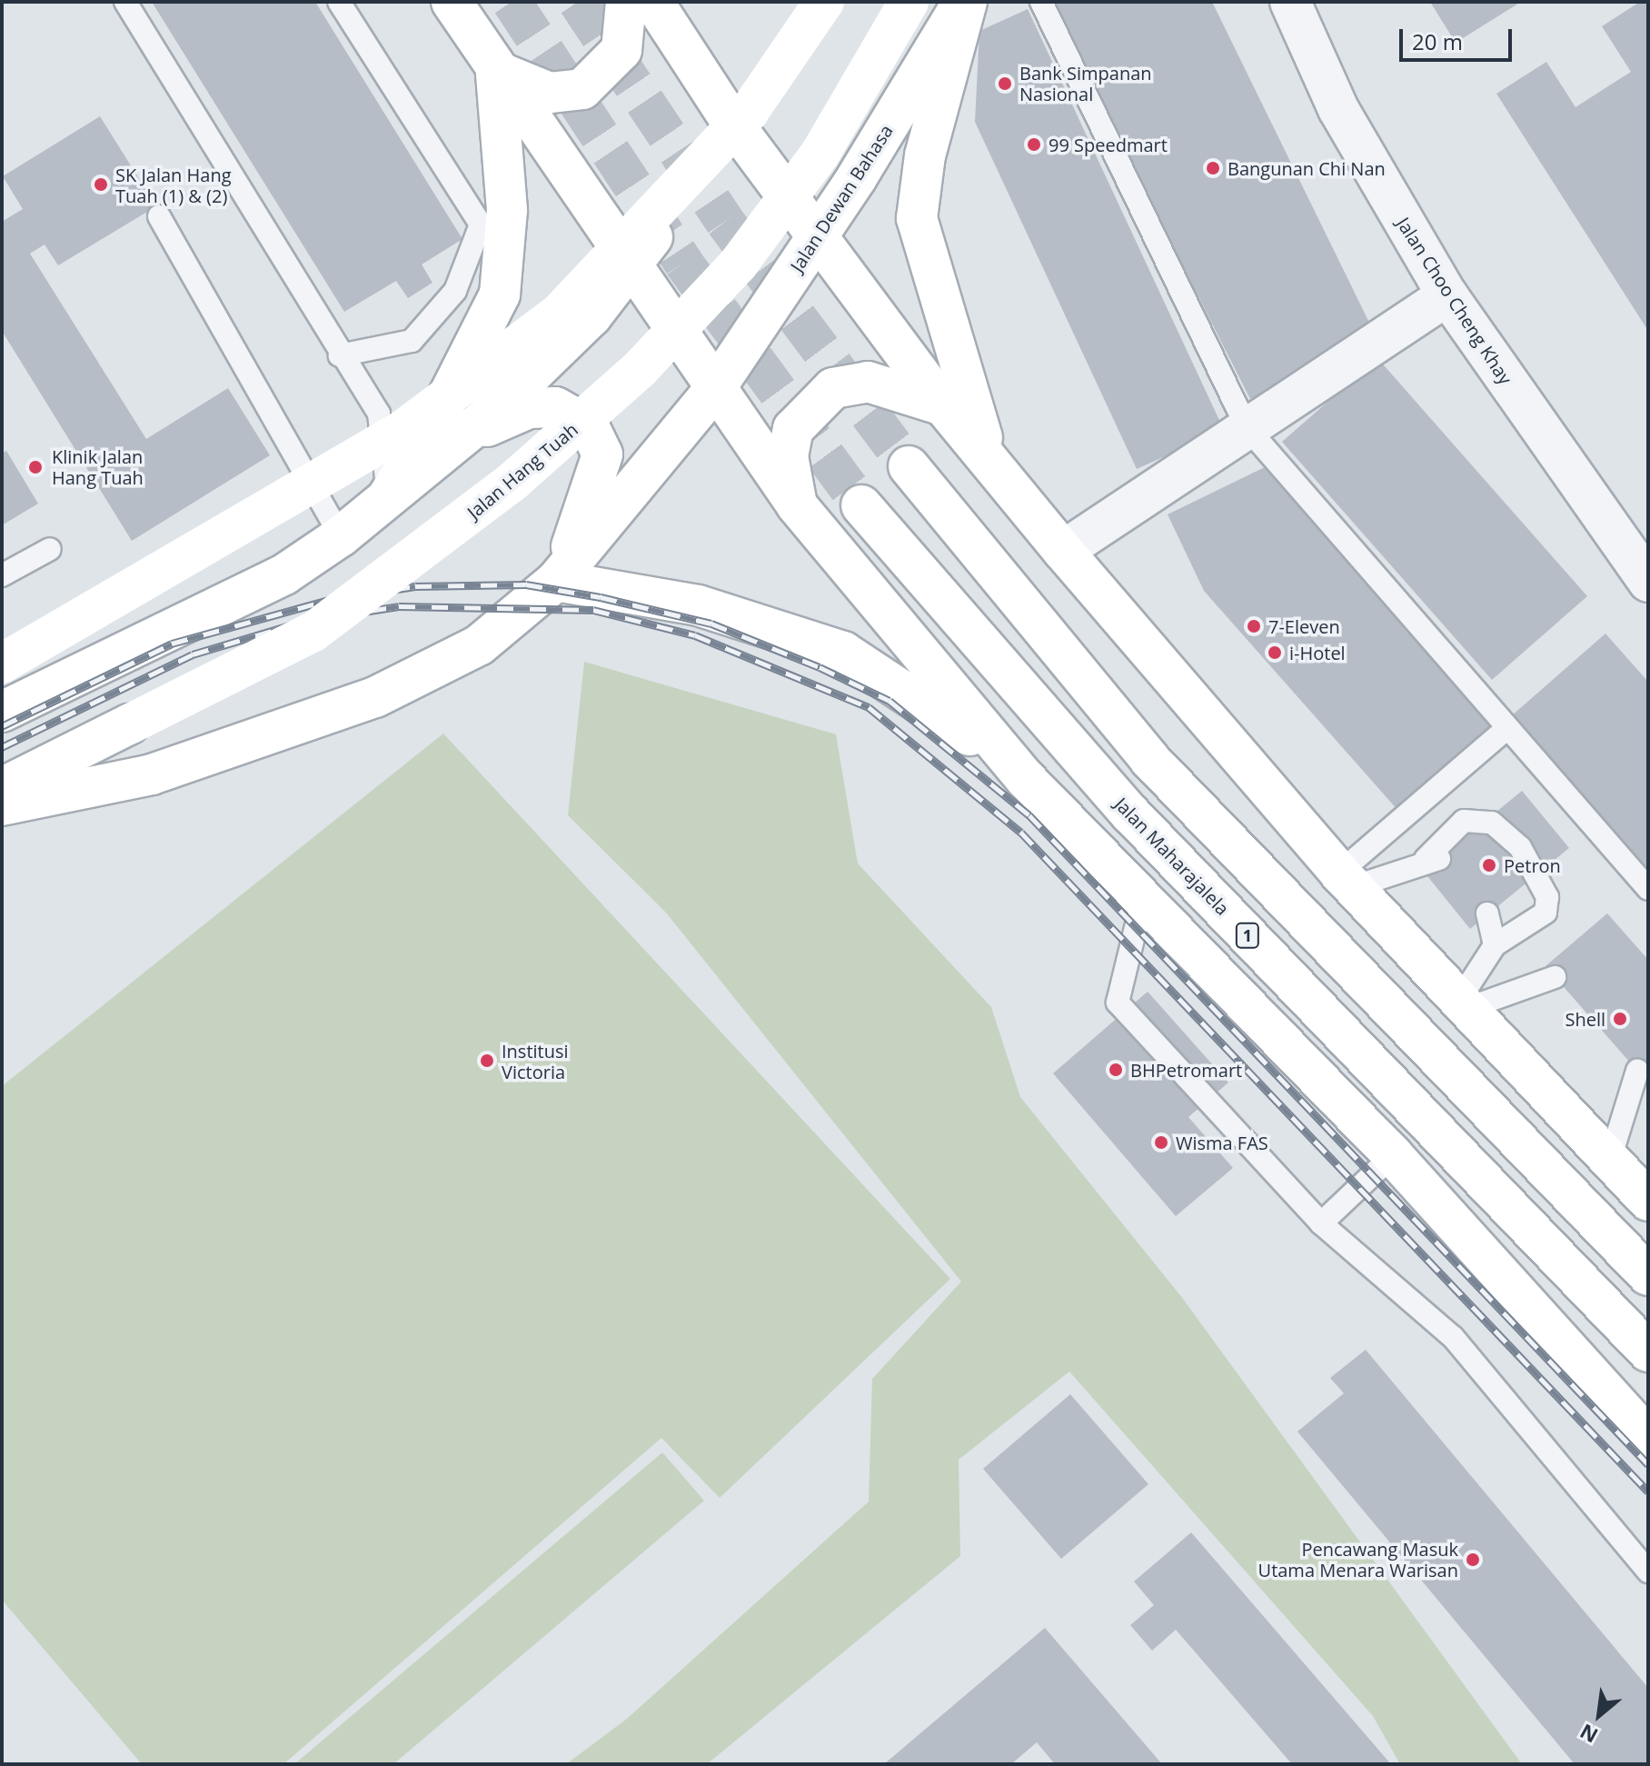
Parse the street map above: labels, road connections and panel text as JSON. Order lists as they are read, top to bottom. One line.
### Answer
{"streets":{"main road":["Jalan Dewan Bahasa","Jalan Hang Tuah","Jalan Maharajalela","1"],"street":["Jalan Choo Cheng Khay"]},"places":["Bank Simpanan Nasional","99 Speedmart","Bangunan Chi Nan","SK Jalan Hang Tuah (1) & (2)","Klinik Jalan Hang Tuah","7-Eleven","i-Hotel","Petron","Shell","Institusi Victoria","BHPetromart","Wisma FAS","Pencawang Masuk Utama Menara Warisan"],"scale_bar":"20 m","north":"bottom left"}
